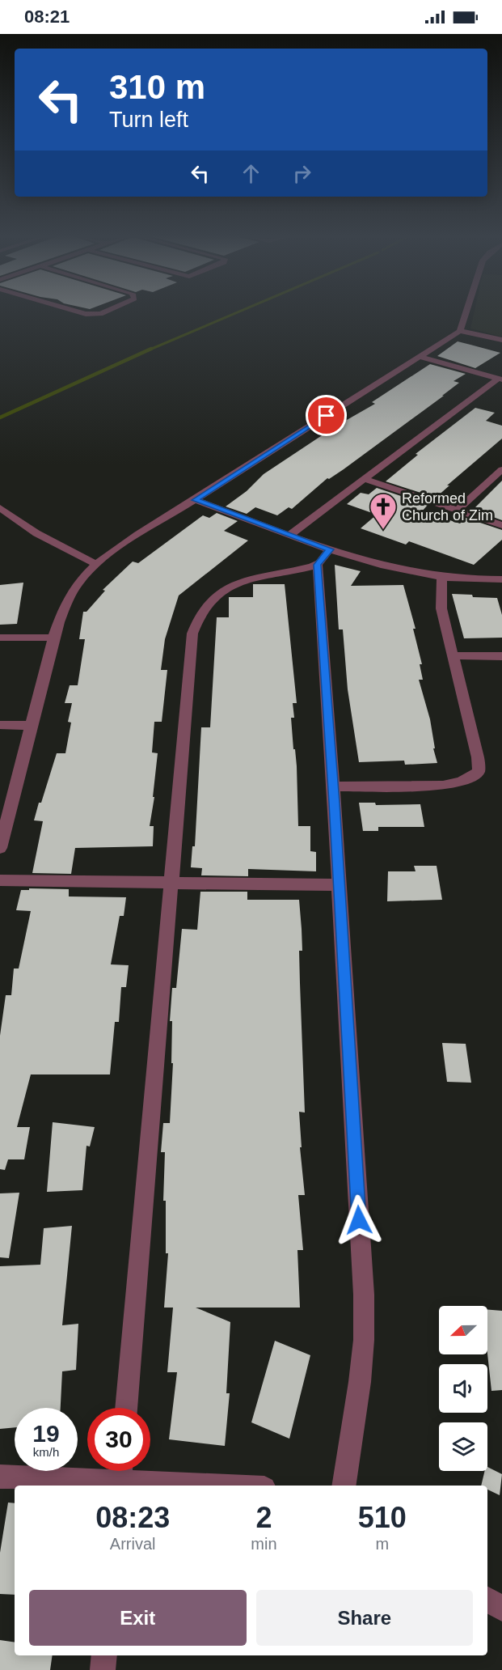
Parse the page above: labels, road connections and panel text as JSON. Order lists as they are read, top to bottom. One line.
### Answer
{"places":{"church":["Reformed Church of Zim"]},"north":"left","page":{"status":"08:21","turn":["310 m","Turn left"],"speed":"19 km/h","limit":"30","eta":["08:23","Arrival","2","min","510","m"],"buttons":["Exit","Share"]}}
